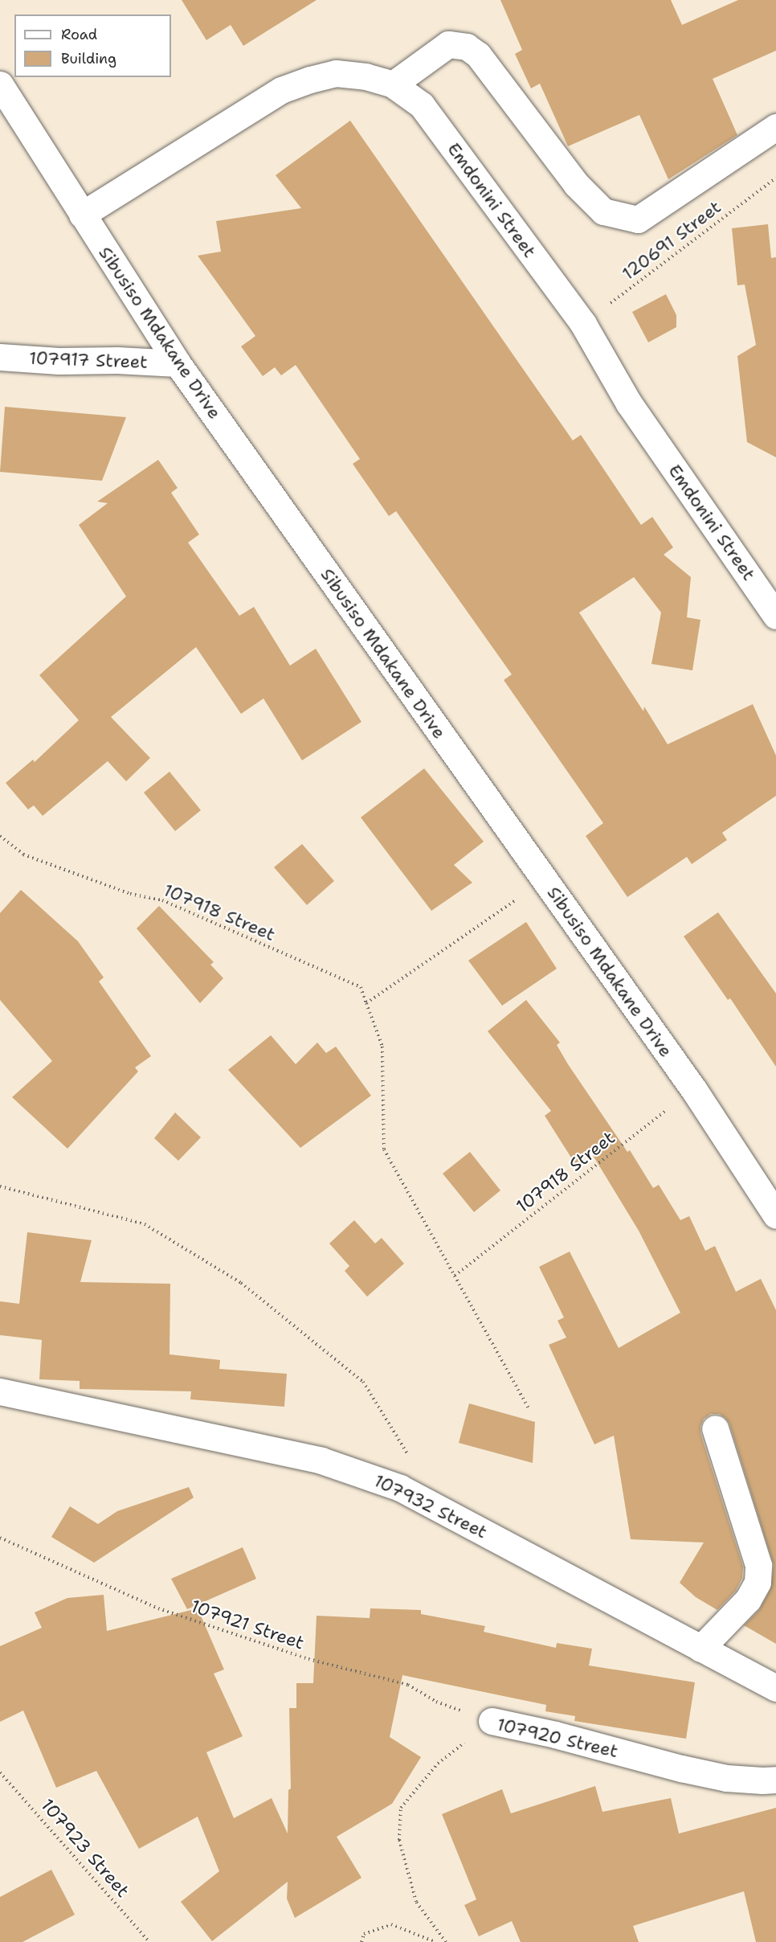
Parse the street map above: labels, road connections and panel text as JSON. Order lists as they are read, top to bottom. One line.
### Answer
{"streets":{"street":["Emdonini Street","Sibusiso Mdakane Drive","107917 Street","107932 Street","107920 Street"],"path":["120691 Street","107918 Street","107921 Street","107923 Street"]},"crossings":[["Emdonini Street","120691 Street"],["Emdonini Street","Sibusiso Mdakane Drive"],["Sibusiso Mdakane Drive","107917 Street"],["Sibusiso Mdakane Drive","107918 Street"],["107921 Street","107920 Street"]],"legend":["Road","Building"]}
